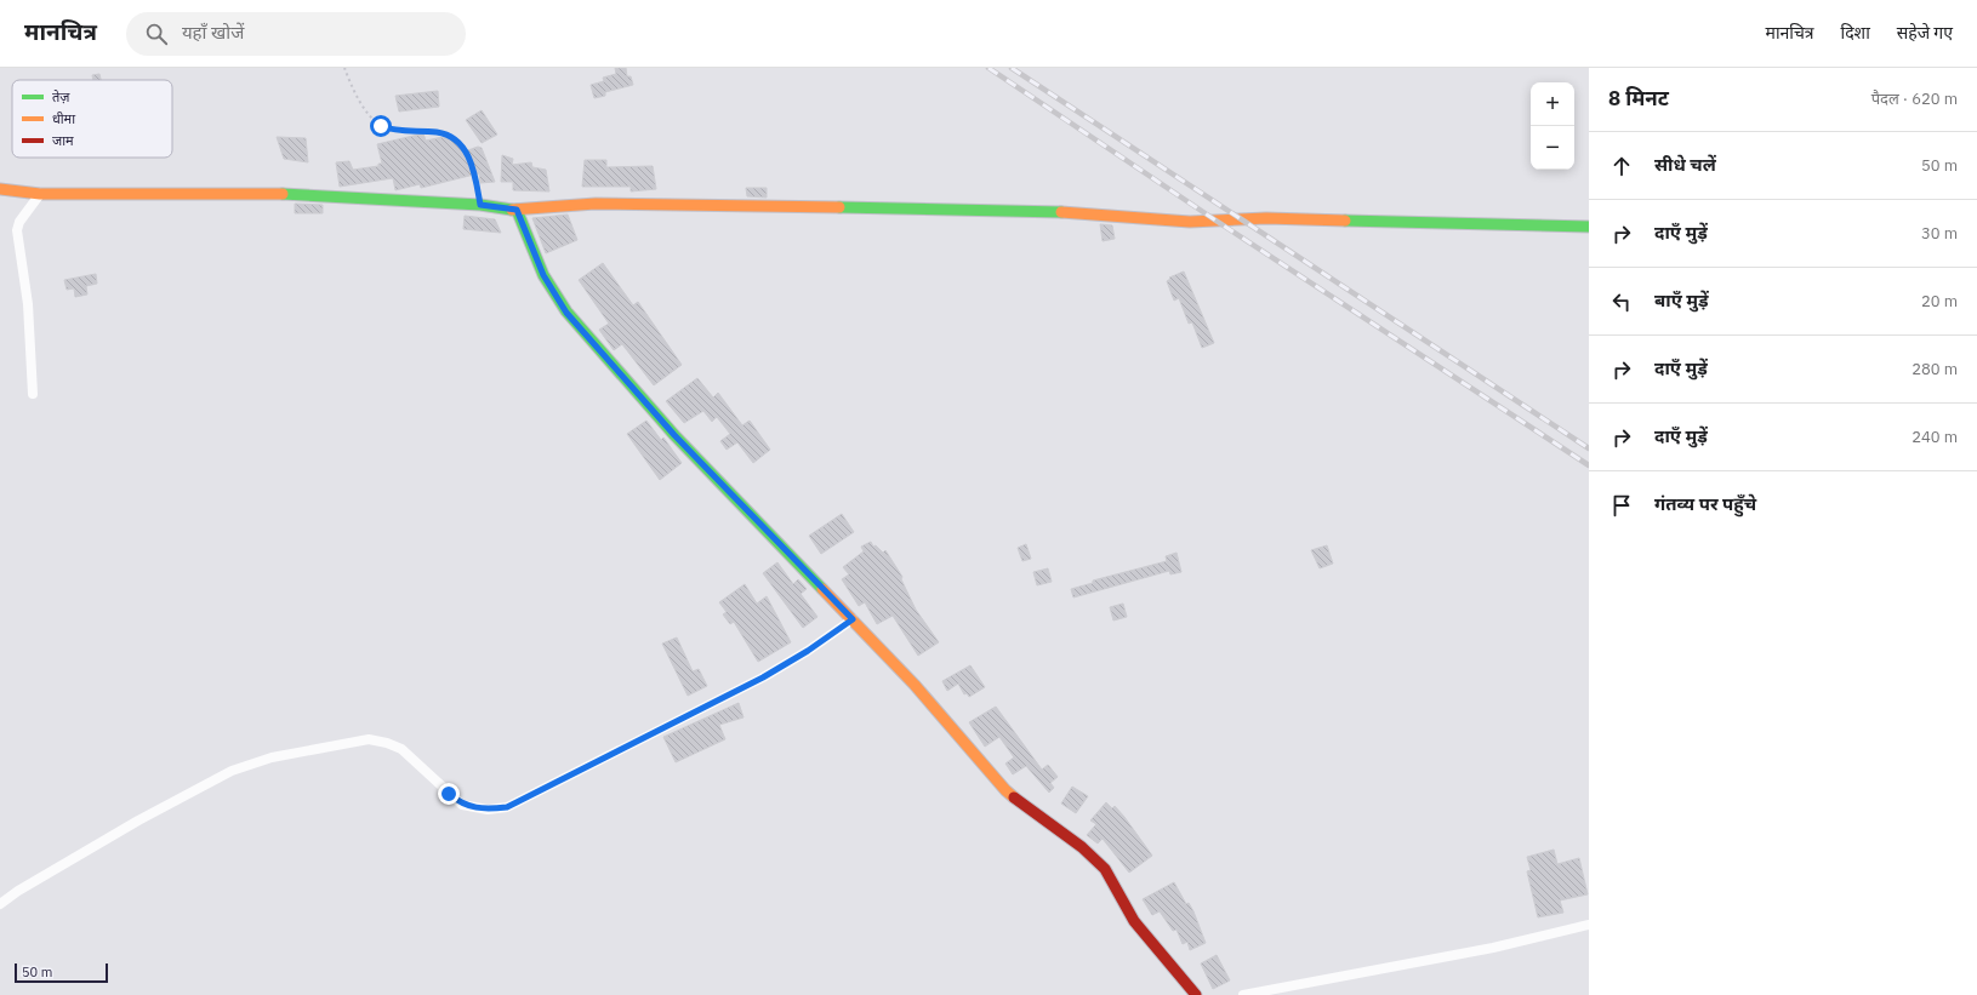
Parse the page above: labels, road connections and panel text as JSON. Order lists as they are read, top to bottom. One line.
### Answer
{"legend":["तेज़","धीमा","जाम"],"scale_bar":"50 m","page":{"header":"मानचित्र","search":"यहाँ खोजें","nav":["मानचित्र","दिशा","सहेजे गए"],"heading":["8 मिनट","पैदल · 620 m"],"map_buttons":["+","−"],"list":[["सीधे चलें","50 m"],["दाएँ मुड़ें","30 m"],["बाएँ मुड़ें","20 m"],["दाएँ मुड़ें","280 m"],["दाएँ मुड़ें","240 m"],"गंतव्य पर पहुँचे"],"scale":"50 m"}}
